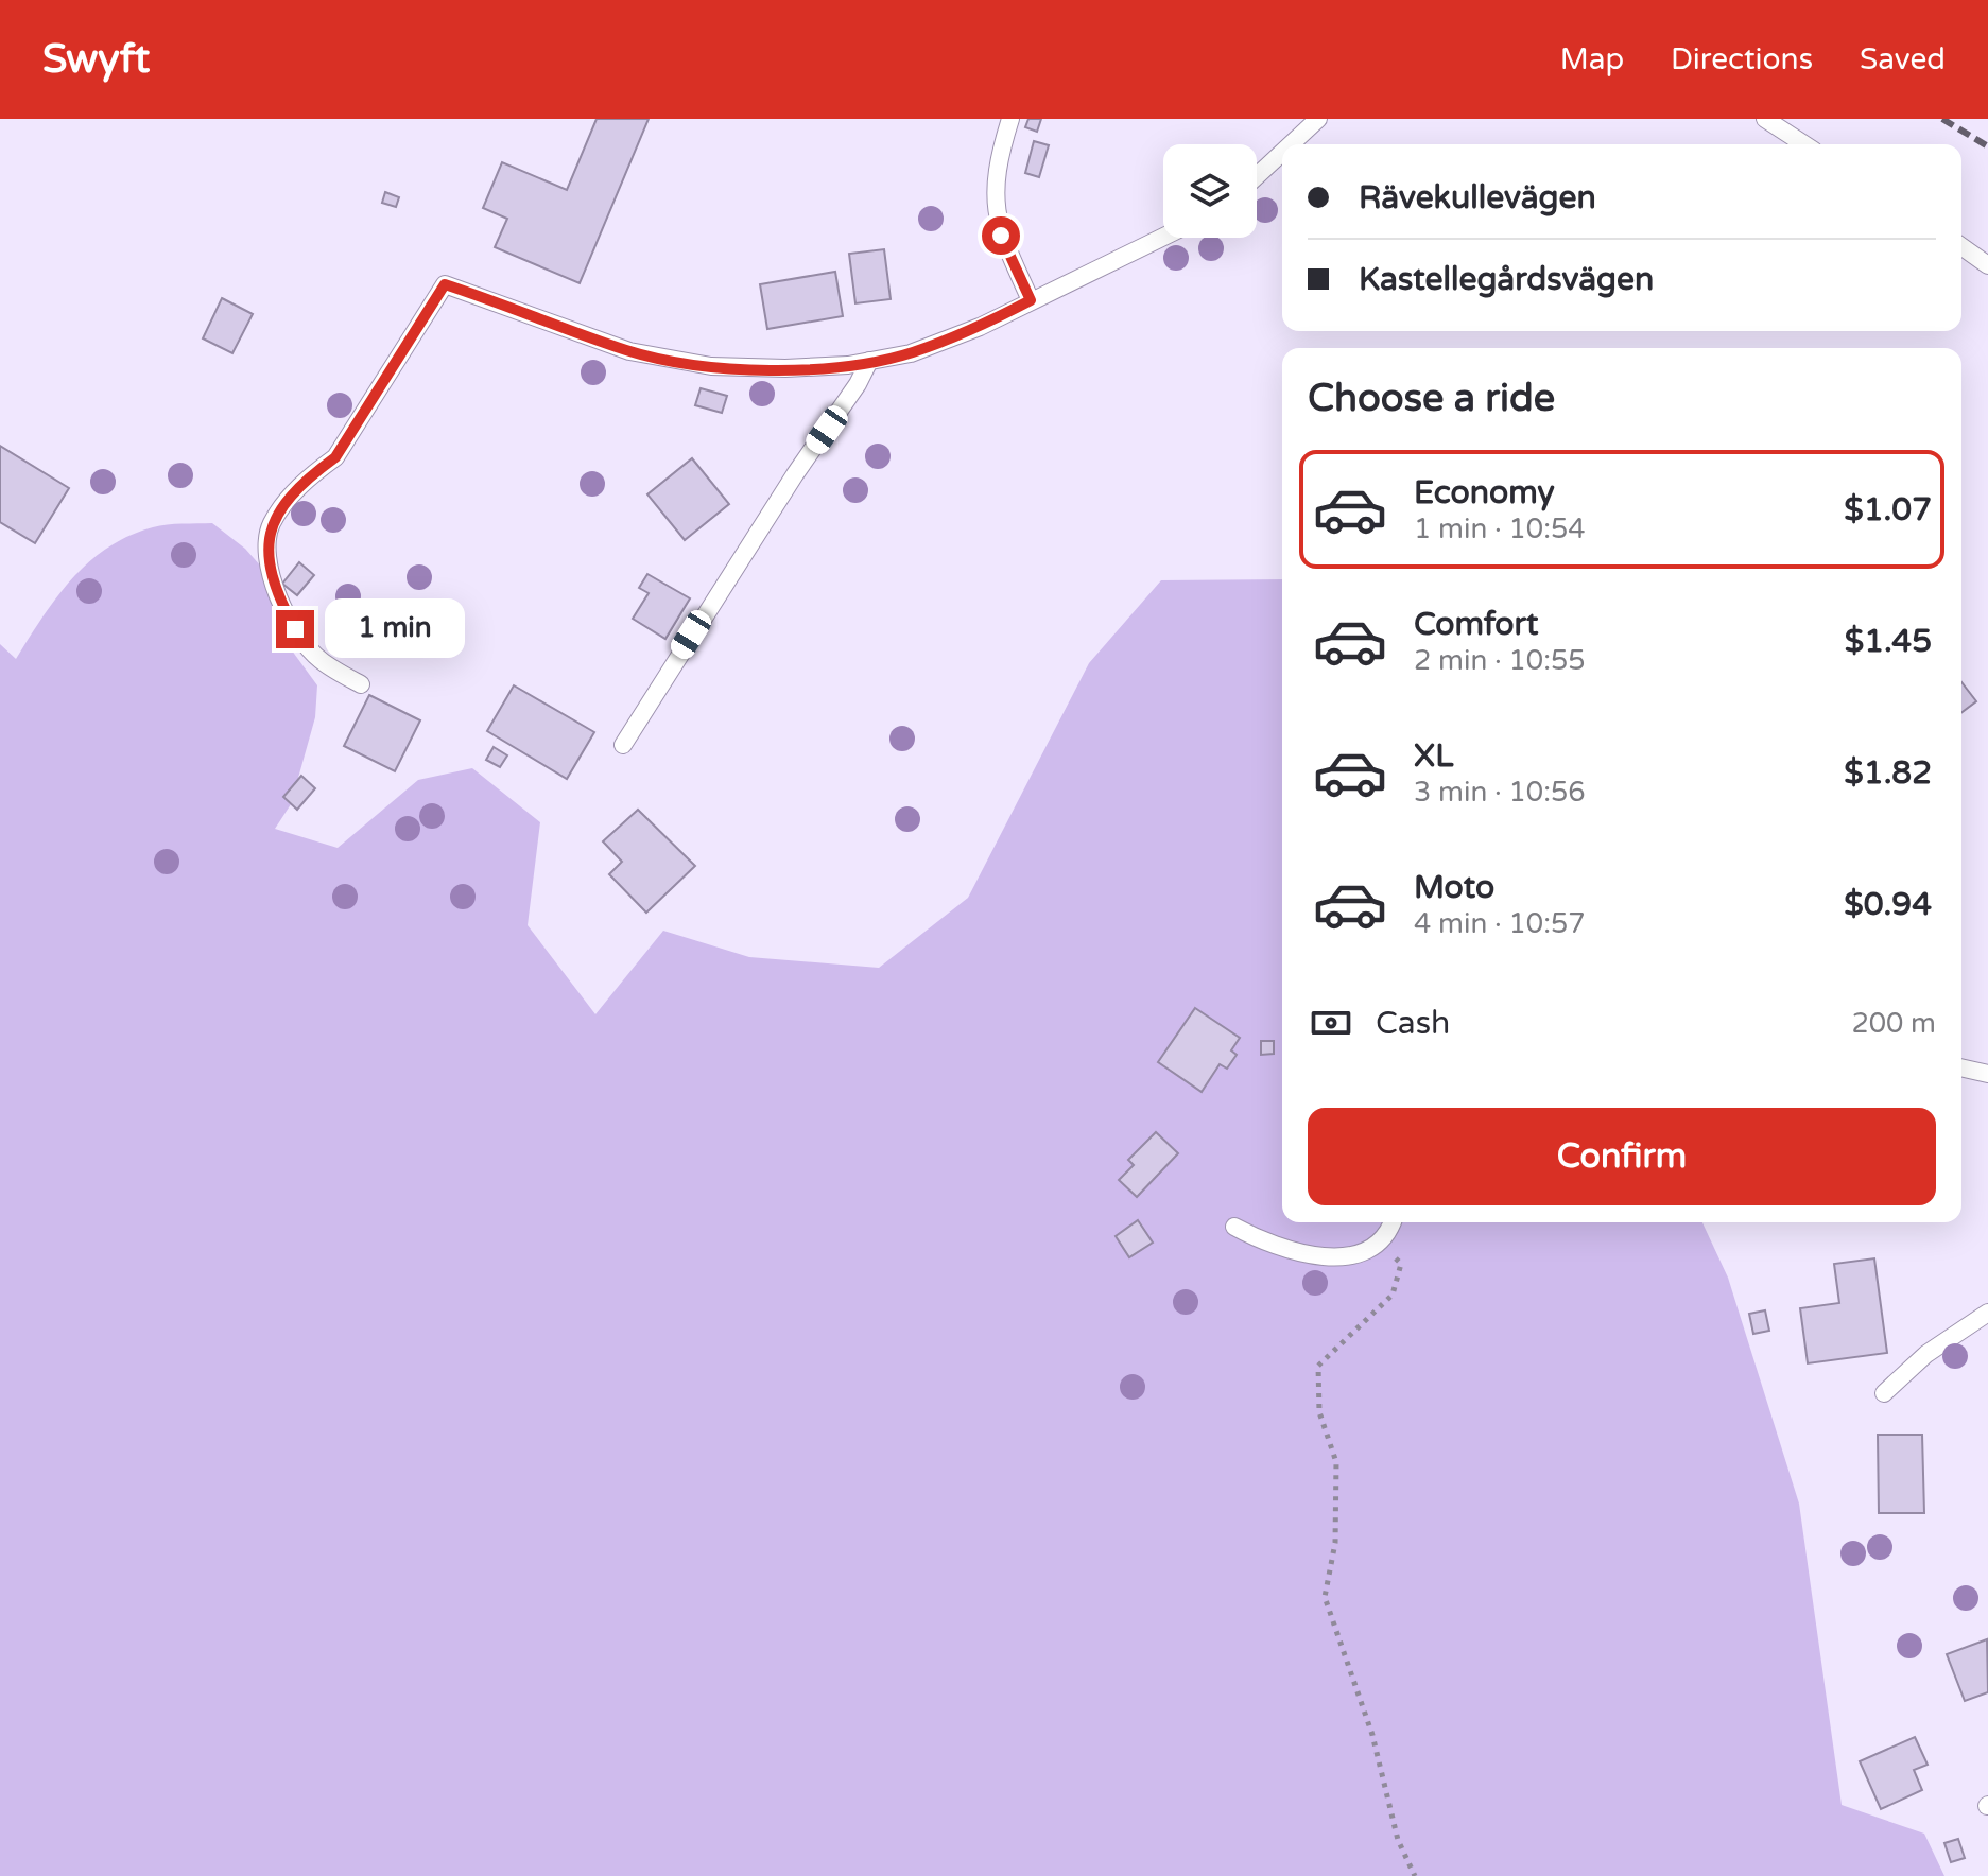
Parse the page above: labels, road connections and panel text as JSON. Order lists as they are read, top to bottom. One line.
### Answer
{"page":{"header":"Swyft","nav":["Map","Directions","Saved"],"banner":["Rävekullevägen","Kastellegårdsvägen"],"heading":"Choose a ride","list":[{"name":"Economy","note":"1 min · 10:54","value":"$1.07"},{"name":"Comfort","note":"2 min · 10:55","value":"$1.45"},{"name":"XL","note":"3 min · 10:56","value":"$1.82"},{"name":"Moto","note":"4 min · 10:57","value":"$0.94"}],"bubble":"1 min","pay":["Cash","200 m"],"buttons":"Confirm"}}
